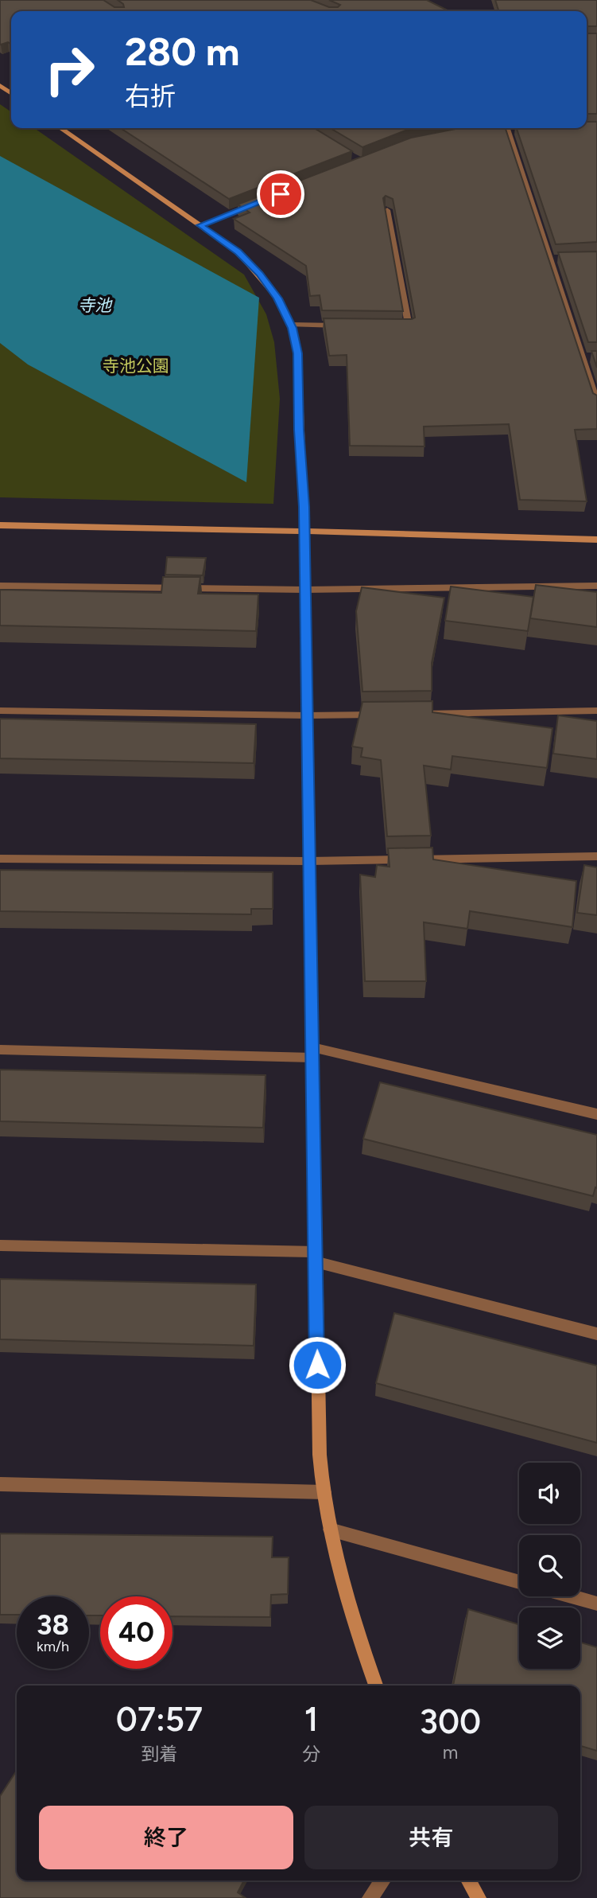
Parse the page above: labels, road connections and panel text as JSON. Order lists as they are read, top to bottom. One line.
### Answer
{"water":["寺池"],"parks":["寺池公園"],"page":{"turn":["280 m","右折"],"speed":"38 km/h","limit":"40","eta":["07:57","到着","1","分","300","m"],"buttons":["終了","共有"]}}
